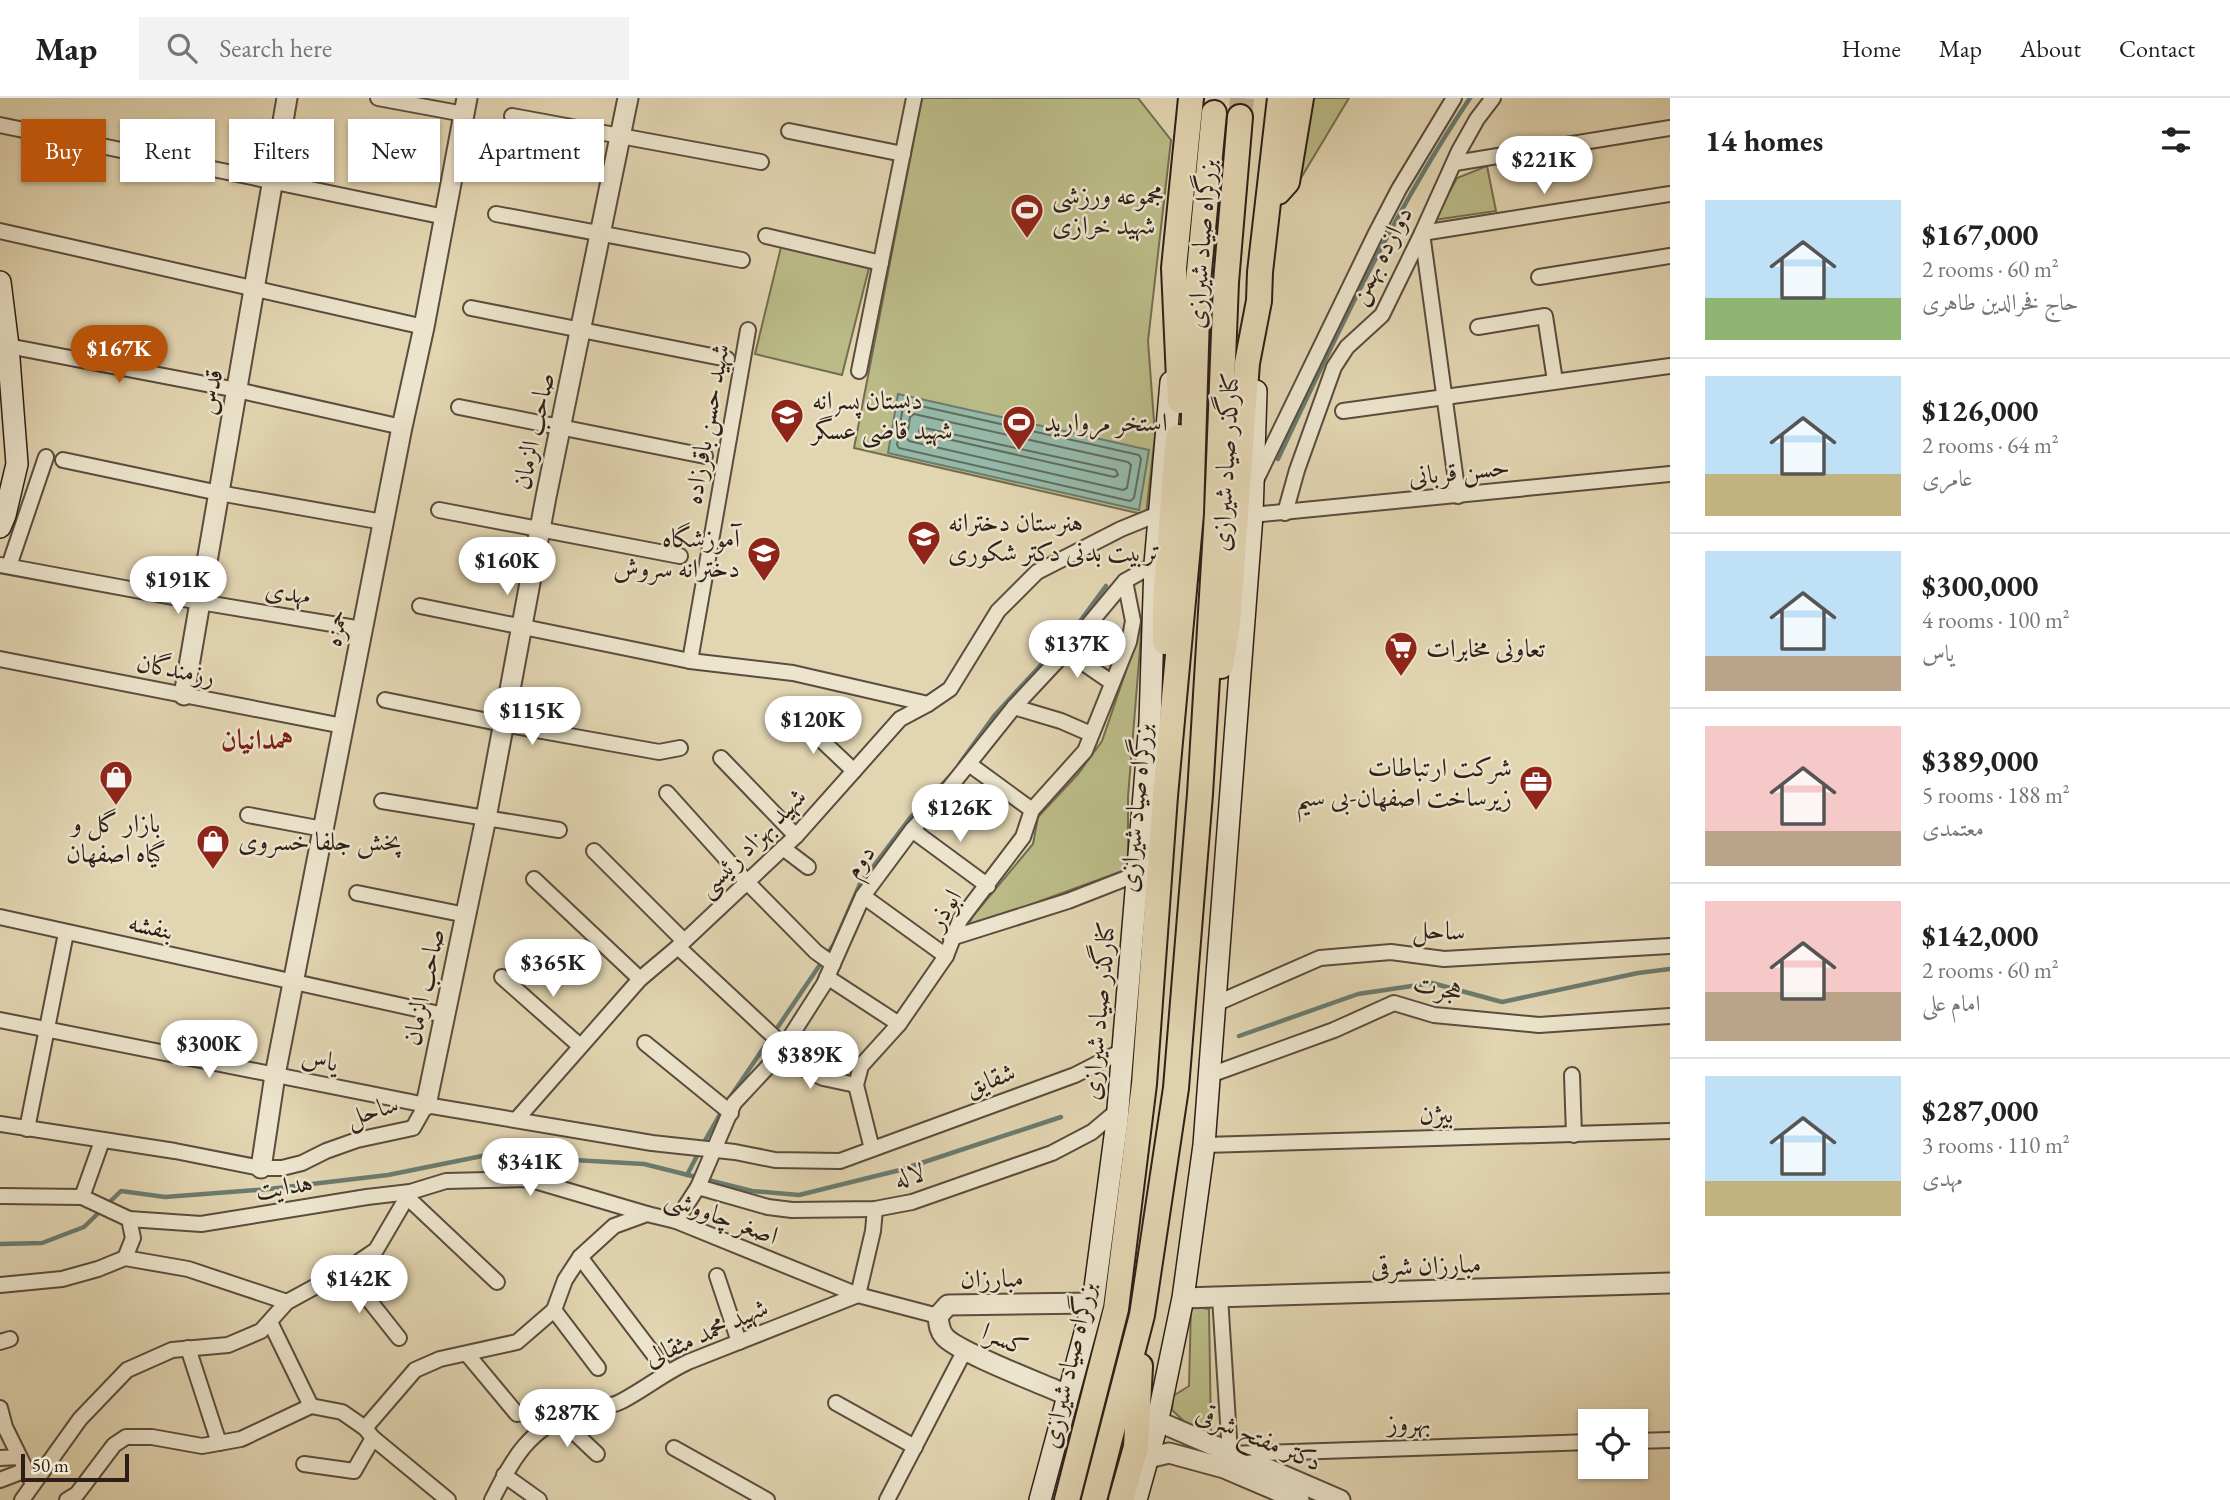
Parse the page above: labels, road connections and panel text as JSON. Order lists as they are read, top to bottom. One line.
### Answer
{"streets":{"highway":["بزرگراه صیاد شیرازی"],"main road":["کنارگذر صیاد شیرازی"],"street":["دوازده بهمن","قدس","شهید حسن باقرزاده","صاحب الزمان","حسن قربانی","مهدی","حمزه","رزمندگان","شهید بهزاد رئیسی","دوم","ابوذر","بنفشه","ساحل","هجرت","یاس","شقایق","بیژن","لاله","هدایت","اصغر چاووشی","مبارزان شرقی","مبارزان","شهید محمد مثقالی","کسرا","بهروز","دکتر مفتح شرقی"]},"crossings":[["بزرگراه صیاد شیرازی","کنارگذر صیاد شیرازی"],["بزرگراه صیاد شیرازی","مبارزان"],["دوازده بهمن","کنارگذر صیاد شیرازی"],["دوازده بهمن","حسن قربانی"],["قدس","مهدی"],["قدس","رزمندگان"],["صاحب الزمان","بنفشه"],["صاحب الزمان","ساحل"],["صاحب الزمان","یاس"],["کنارگذر صیاد شیرازی","حسن قربانی"],["کنارگذر صیاد شیرازی","شهید بهزاد رئیسی"],["کنارگذر صیاد شیرازی","دوم"],["کنارگذر صیاد شیرازی","ساحل"],["کنارگذر صیاد شیرازی","هجرت"],["کنارگذر صیاد شیرازی","شقایق"],["کنارگذر صیاد شیرازی","بیژن"],["کنارگذر صیاد شیرازی","لاله"],["کنارگذر صیاد شیرازی","مبارزان شرقی"],["کنارگذر صیاد شیرازی","مبارزان"],["کنارگذر صیاد شیرازی","کسرا"],["کنارگذر صیاد شیرازی","دکتر مفتح شرقی"],["مهدی","حمزه"],["حمزه","رزمندگان"],["حمزه","بنفشه"],["حمزه","ساحل"],["حمزه","یاس"],["شهید بهزاد رئیسی","ساحل"],["دوم","ابوذر"],["دوم","لاله"],["دوم","اصغر چاووشی"],["ساحل","یاس"],["ساحل","لاله"],["شقایق","لاله"],["هدایت","اصغر چاووشی"],["اصغر چاووشی","مبارزان"],["اصغر چاووشی","شهید محمد مثقالی"],["مبارزان","شهید محمد مثقالی"],["مبارزان","کسرا"],["بهروز","دکتر مفتح شرقی"]],"districts":["همدانیان"],"places":{"sports":["مجموعه ورزشی شهید خرازی","استخر مروارید"],"school or university":["دبستان پسرانه شهید قاضی عسگر","هنرستان دخترانه تربیت بدنی دکتر شکوری","آموزشگاه دخترانه سروش"],"supermarket":["تعاونی مخابرات"],"shop":["بازار گل و گیاه اصفهان","پخش جلفا خسروی"],"office":["شرکت ارتباطات زیرساخت اصفهان-بی سیم"]},"scale_bar":"50 m","page":{"header":"Map","search":"Search here","nav":["Home","Map","About","Contact"],"heading":"14 homes","chip":["Buy","Rent","Filters","New","Apartment"],"price":["$221K","$167K","$160K","$191K","$137K","$115K","$120K","$126K","$365K","$300K","$389K","$341K","$142K","$287K"],"list":[{"name":"$167,000","note":"2 rooms · 60 m² · حاج فخرالدین طاهری"},{"name":"$126,000","note":"2 rooms · 64 m² · عامری"},{"name":"$300,000","note":"4 rooms · 100 m² · یاس"},{"name":"$389,000","note":"5 rooms · 188 m² · معتمدی"},{"name":"$142,000","note":"2 rooms · 60 m² · امام علی"},{"name":"$287,000","note":"3 rooms · 110 m² · مهدی"}],"scale":"50 m"}}
